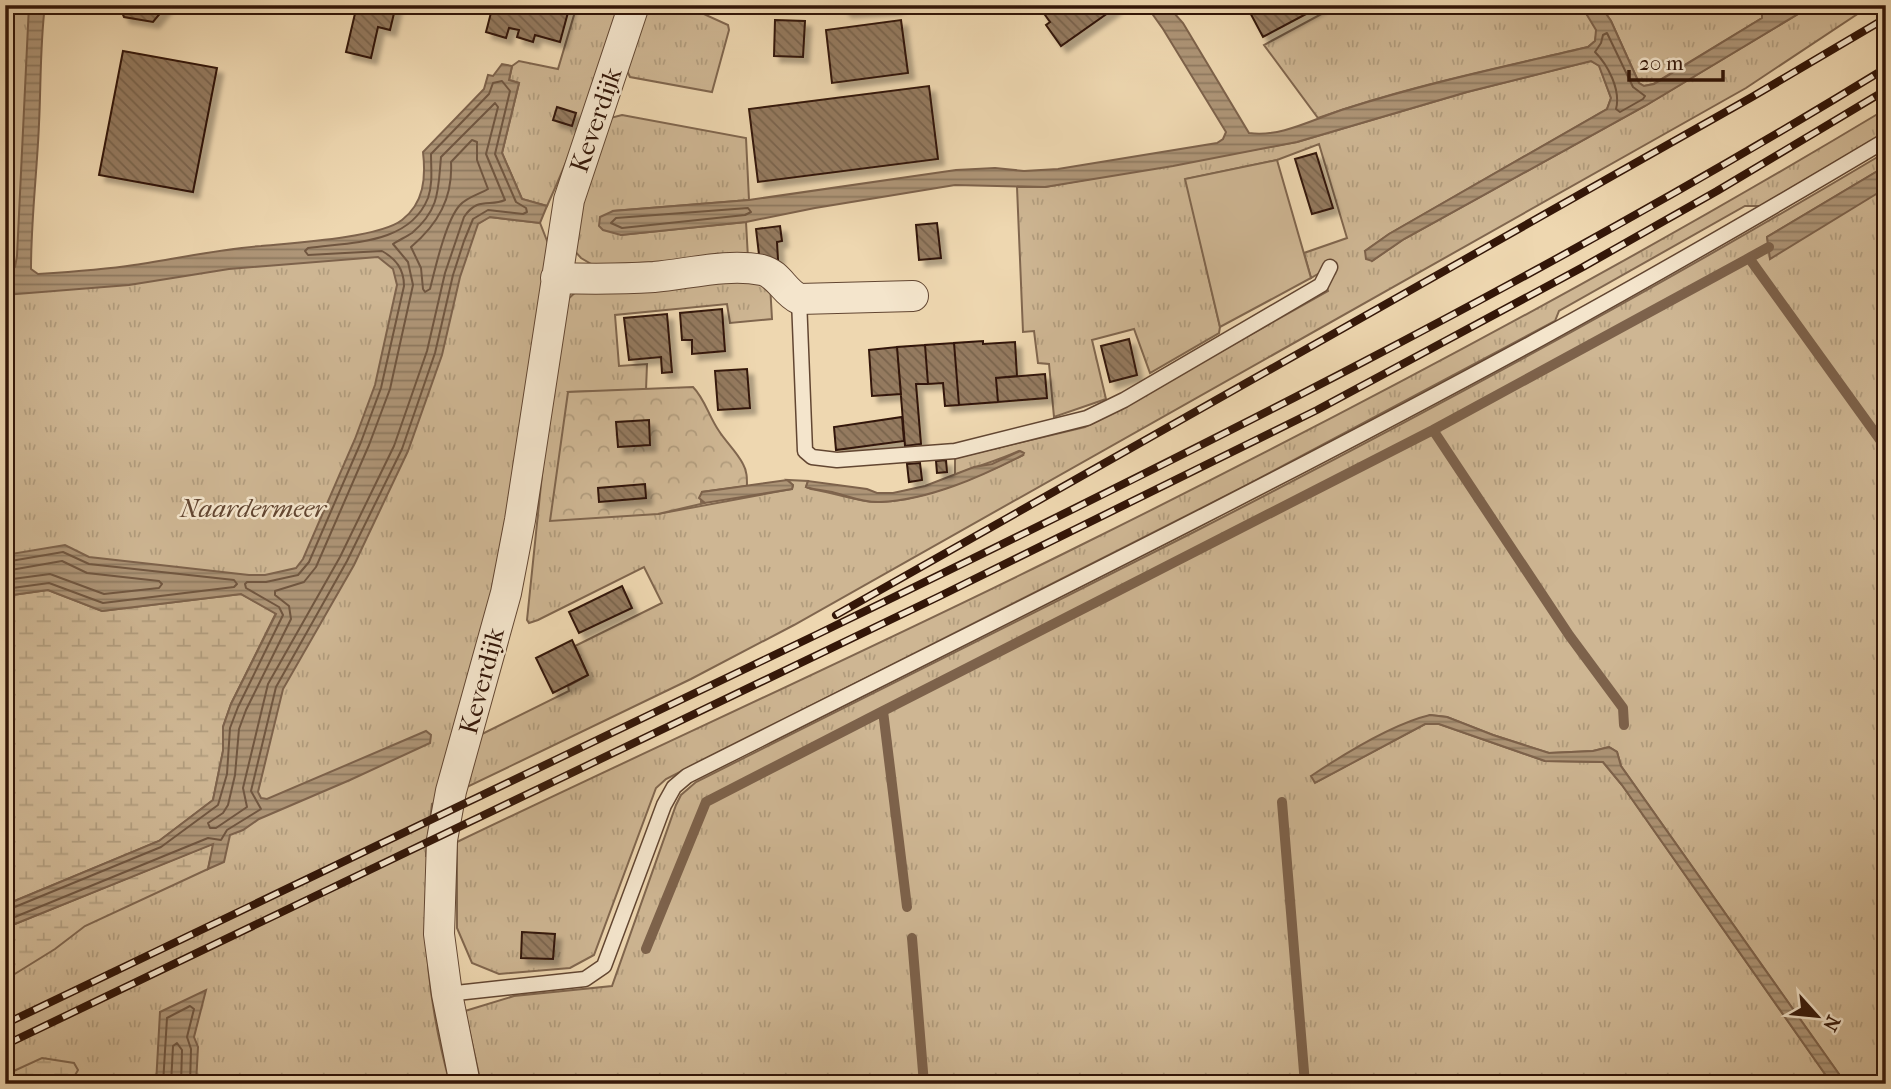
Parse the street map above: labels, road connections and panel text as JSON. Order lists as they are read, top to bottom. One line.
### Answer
{"streets":{"street":["Keverdijk"]},"parks":["Naardermeer"],"scale_bar":"20 m","north":"bottom right"}
